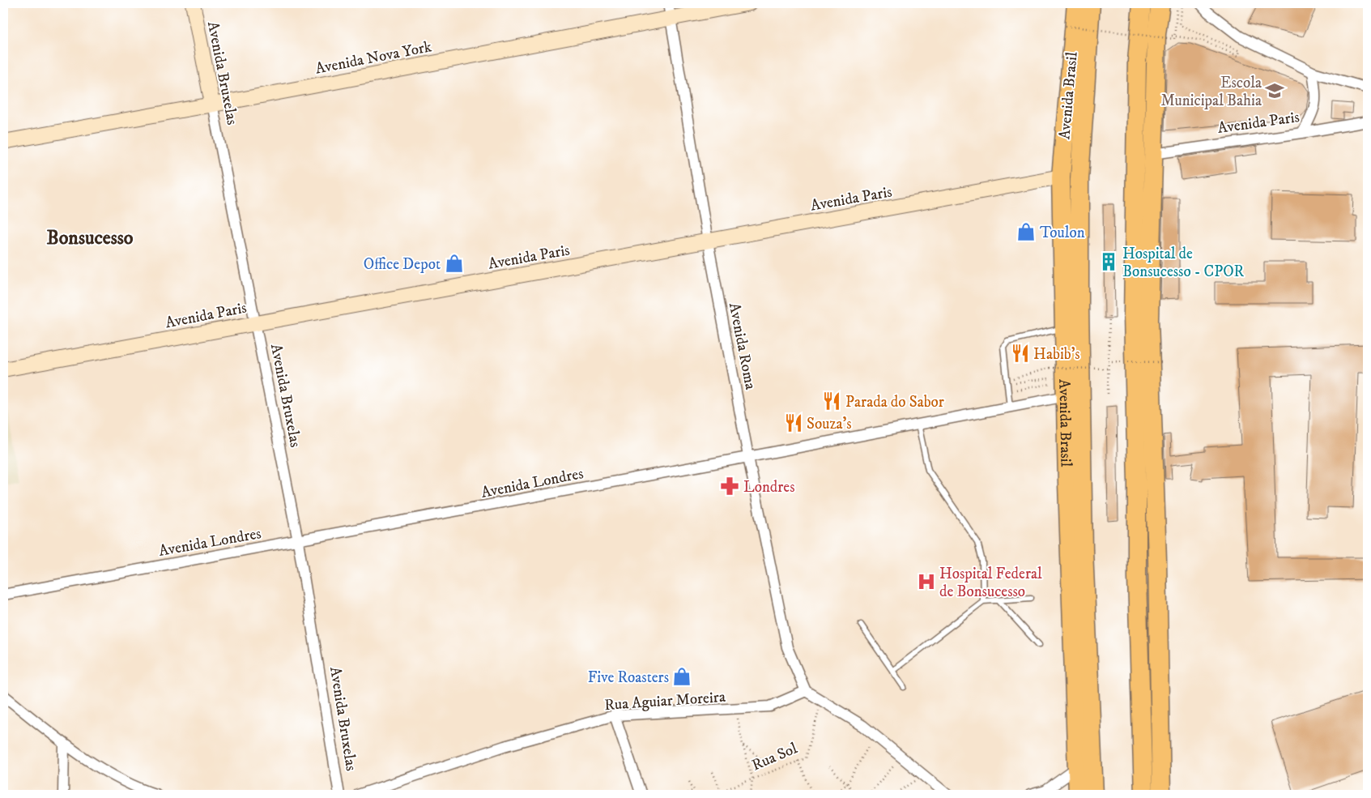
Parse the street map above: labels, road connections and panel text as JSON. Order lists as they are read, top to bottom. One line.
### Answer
{"streets":{"highway":["Avenida Brasil"],"main road":["Avenida Nova York","Avenida Bruxelas","Avenida Paris"],"street":["Avenida Roma","Avenida Londres","Rua Aguiar Moreira"],"path":["Rua Sol"]},"crossings":[["Avenida Nova York","Avenida Bruxelas"],["Avenida Nova York","Avenida Roma"],["Avenida Bruxelas","Avenida Paris"],["Avenida Bruxelas","Avenida Londres"],["Avenida Brasil","Avenida Paris"],["Avenida Brasil","Avenida Londres"],["Avenida Paris","Avenida Roma"],["Avenida Roma","Avenida Londres"],["Avenida Roma","Rua Aguiar Moreira"]],"districts":["Bonsucesso"],"places":{"school or university":["Escola Municipal Bahia"],"shop":["Toulon","Office Depot","Five Roasters"],"building":["Hospital de Bonsucesso - CPOR"],"restaurant":["Habib's","Parada do Sabor","Souza's"],"pharmacy":["Londres"],"hospital":["Hospital Federal de Bonsucesso"]}}
